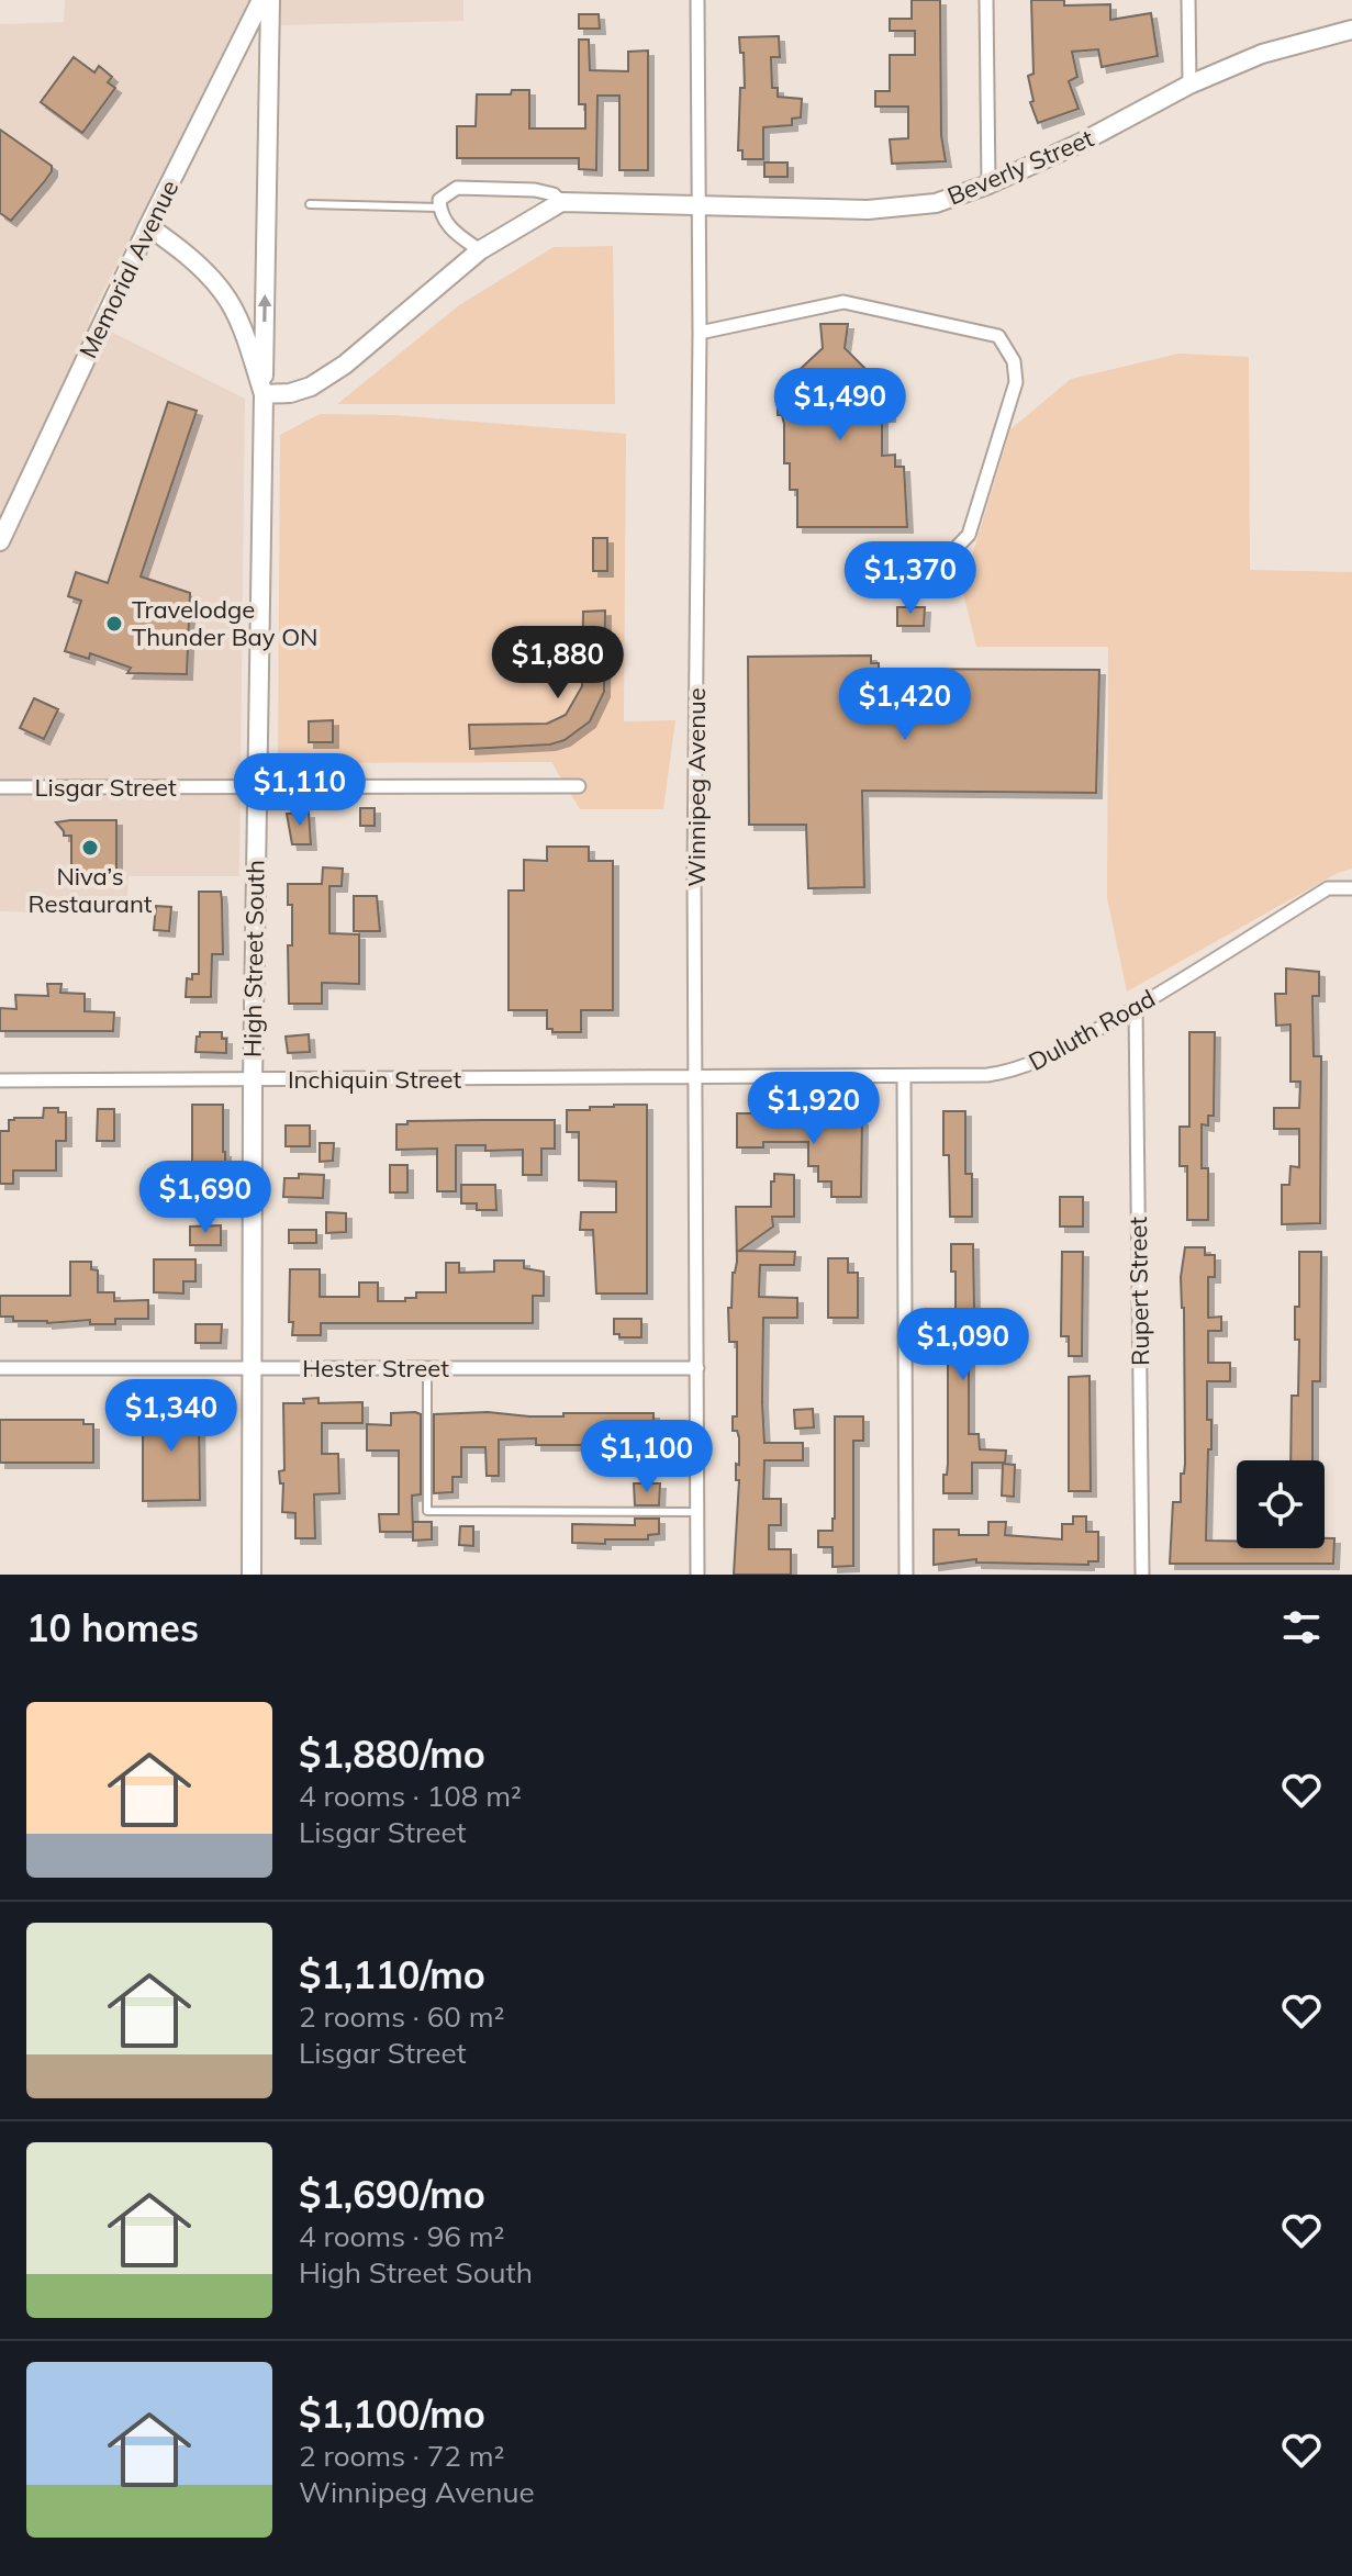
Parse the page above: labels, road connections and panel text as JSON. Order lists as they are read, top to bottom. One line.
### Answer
{"streets":{"street":["Beverly Street","Memorial Avenue","Lisgar Street","Winnipeg Avenue","High Street South","Duluth Road","Inchiquin Street","Rupert Street","Hester Street"]},"crossings":[["Beverly Street","Winnipeg Avenue"],["Memorial Avenue","High Street South"],["Lisgar Street","High Street South"],["Winnipeg Avenue","Duluth Road"],["Winnipeg Avenue","Inchiquin Street"],["Winnipeg Avenue","Hester Street"],["High Street South","Inchiquin Street"],["High Street South","Hester Street"],["Duluth Road","Inchiquin Street"],["Duluth Road","Rupert Street"]],"places":["Travelodge Thunder Bay ON","Niva’s Restaurant"],"page":{"price":["$1,490","$1,370","$1,880","$1,420","$1,110","$1,920","$1,690","$1,090","$1,340","$1,100"],"heading":"10 homes","list":[{"name":"$1,880/mo","note":"4 rooms · 108 m² · Lisgar Street"},{"name":"$1,110/mo","note":"2 rooms · 60 m² · Lisgar Street"},{"name":"$1,690/mo","note":"4 rooms · 96 m² · High Street South"},{"name":"$1,100/mo","note":"2 rooms · 72 m² · Winnipeg Avenue"}]}}
